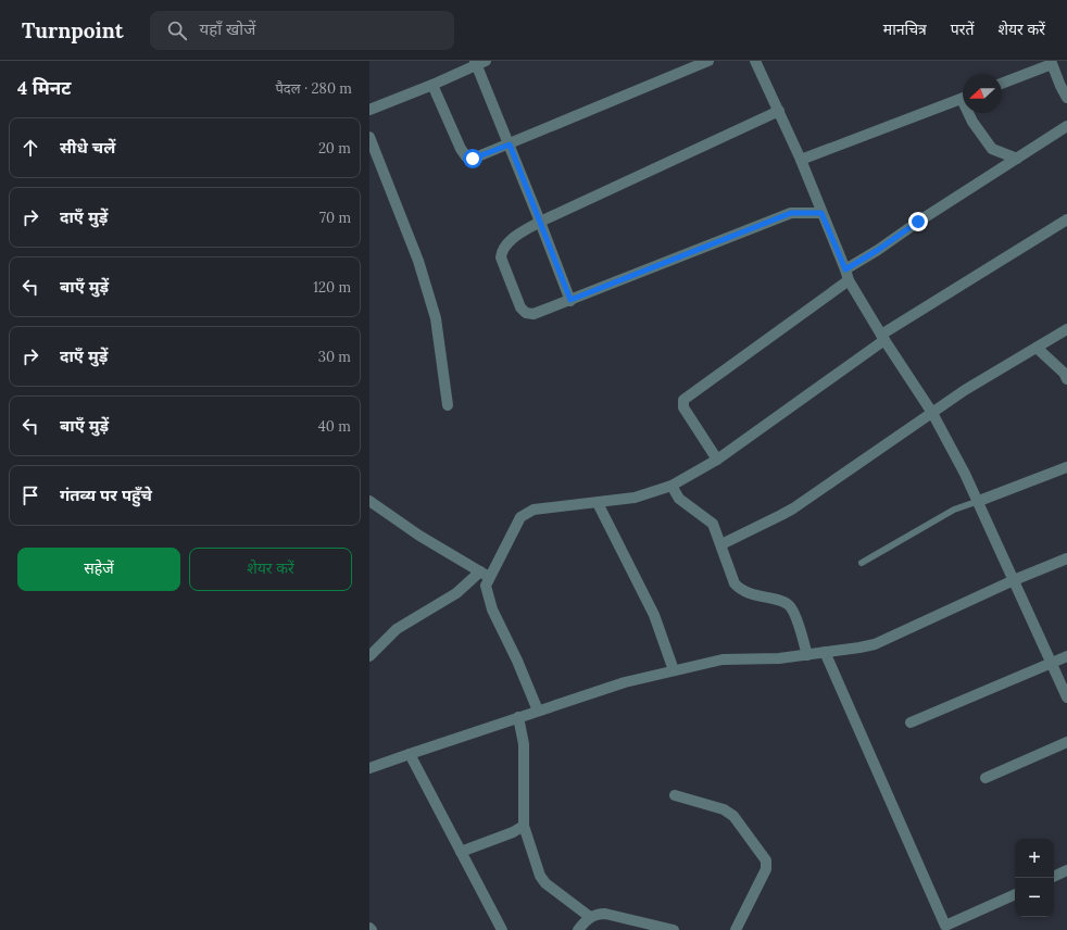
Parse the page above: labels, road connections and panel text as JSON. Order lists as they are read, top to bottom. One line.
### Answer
{"north":"left","page":{"header":"Turnpoint","search":"यहाँ खोजें","nav":["मानचित्र","परतें","शेयर करें"],"heading":["4 मिनट","पैदल · 280 m"],"list":[["सीधे चलें","20 m"],["दाएँ मुड़ें","70 m"],["बाएँ मुड़ें","120 m"],["दाएँ मुड़ें","30 m"],["बाएँ मुड़ें","40 m"],"गंतव्य पर पहुँचे"],"buttons":["सहेजें","शेयर करें"],"map_buttons":["+","−"]}}
